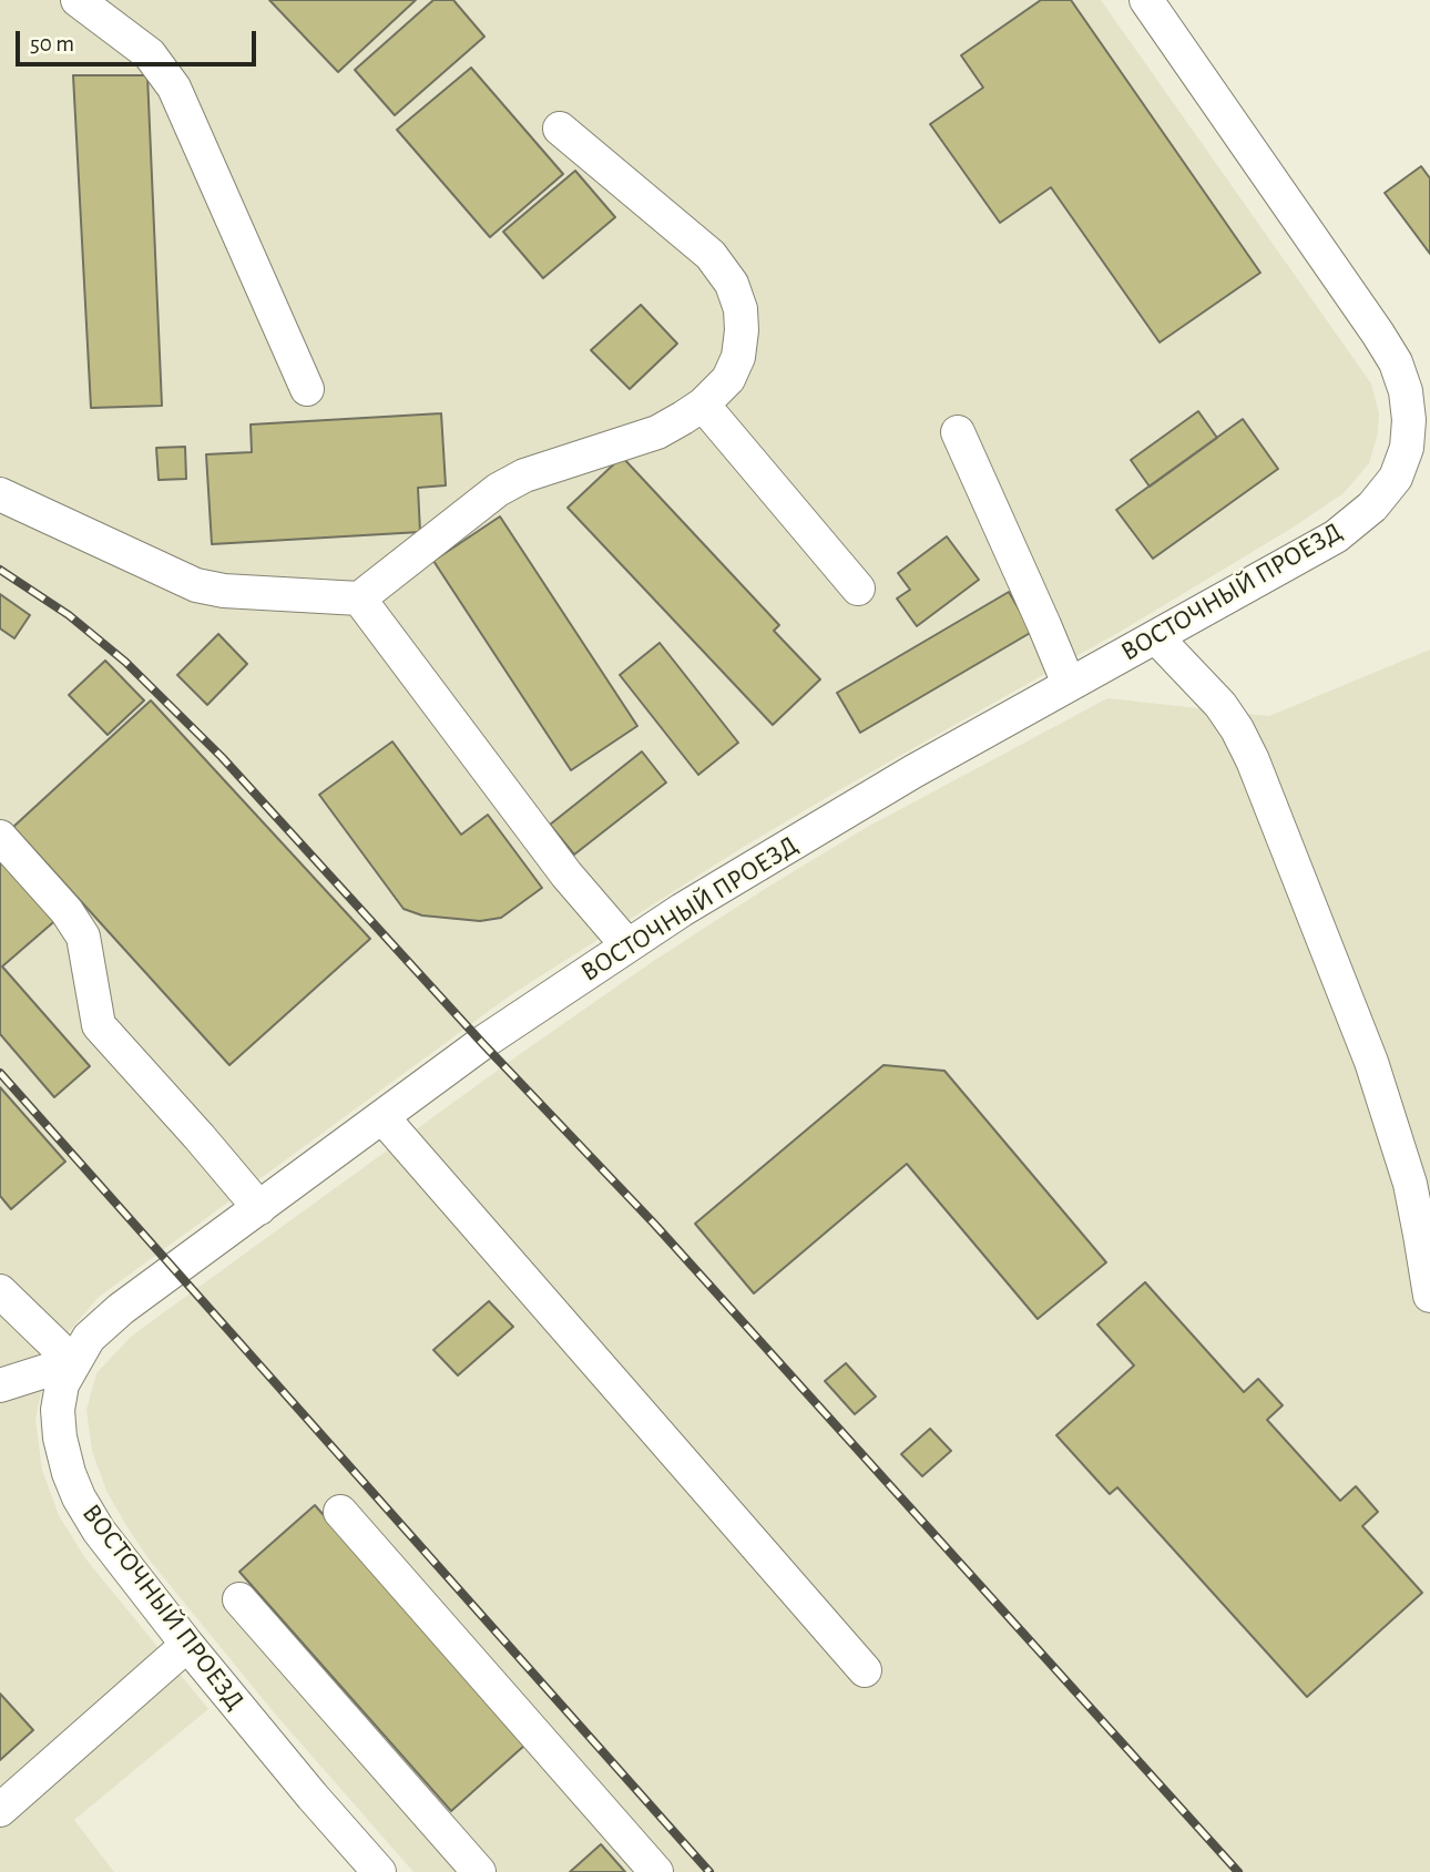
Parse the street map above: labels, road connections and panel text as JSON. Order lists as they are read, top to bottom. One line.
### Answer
{"streets":{"street":["ВОСТОЧНЫЙ ПРОЕЗД"]},"scale_bar":"50 m"}
